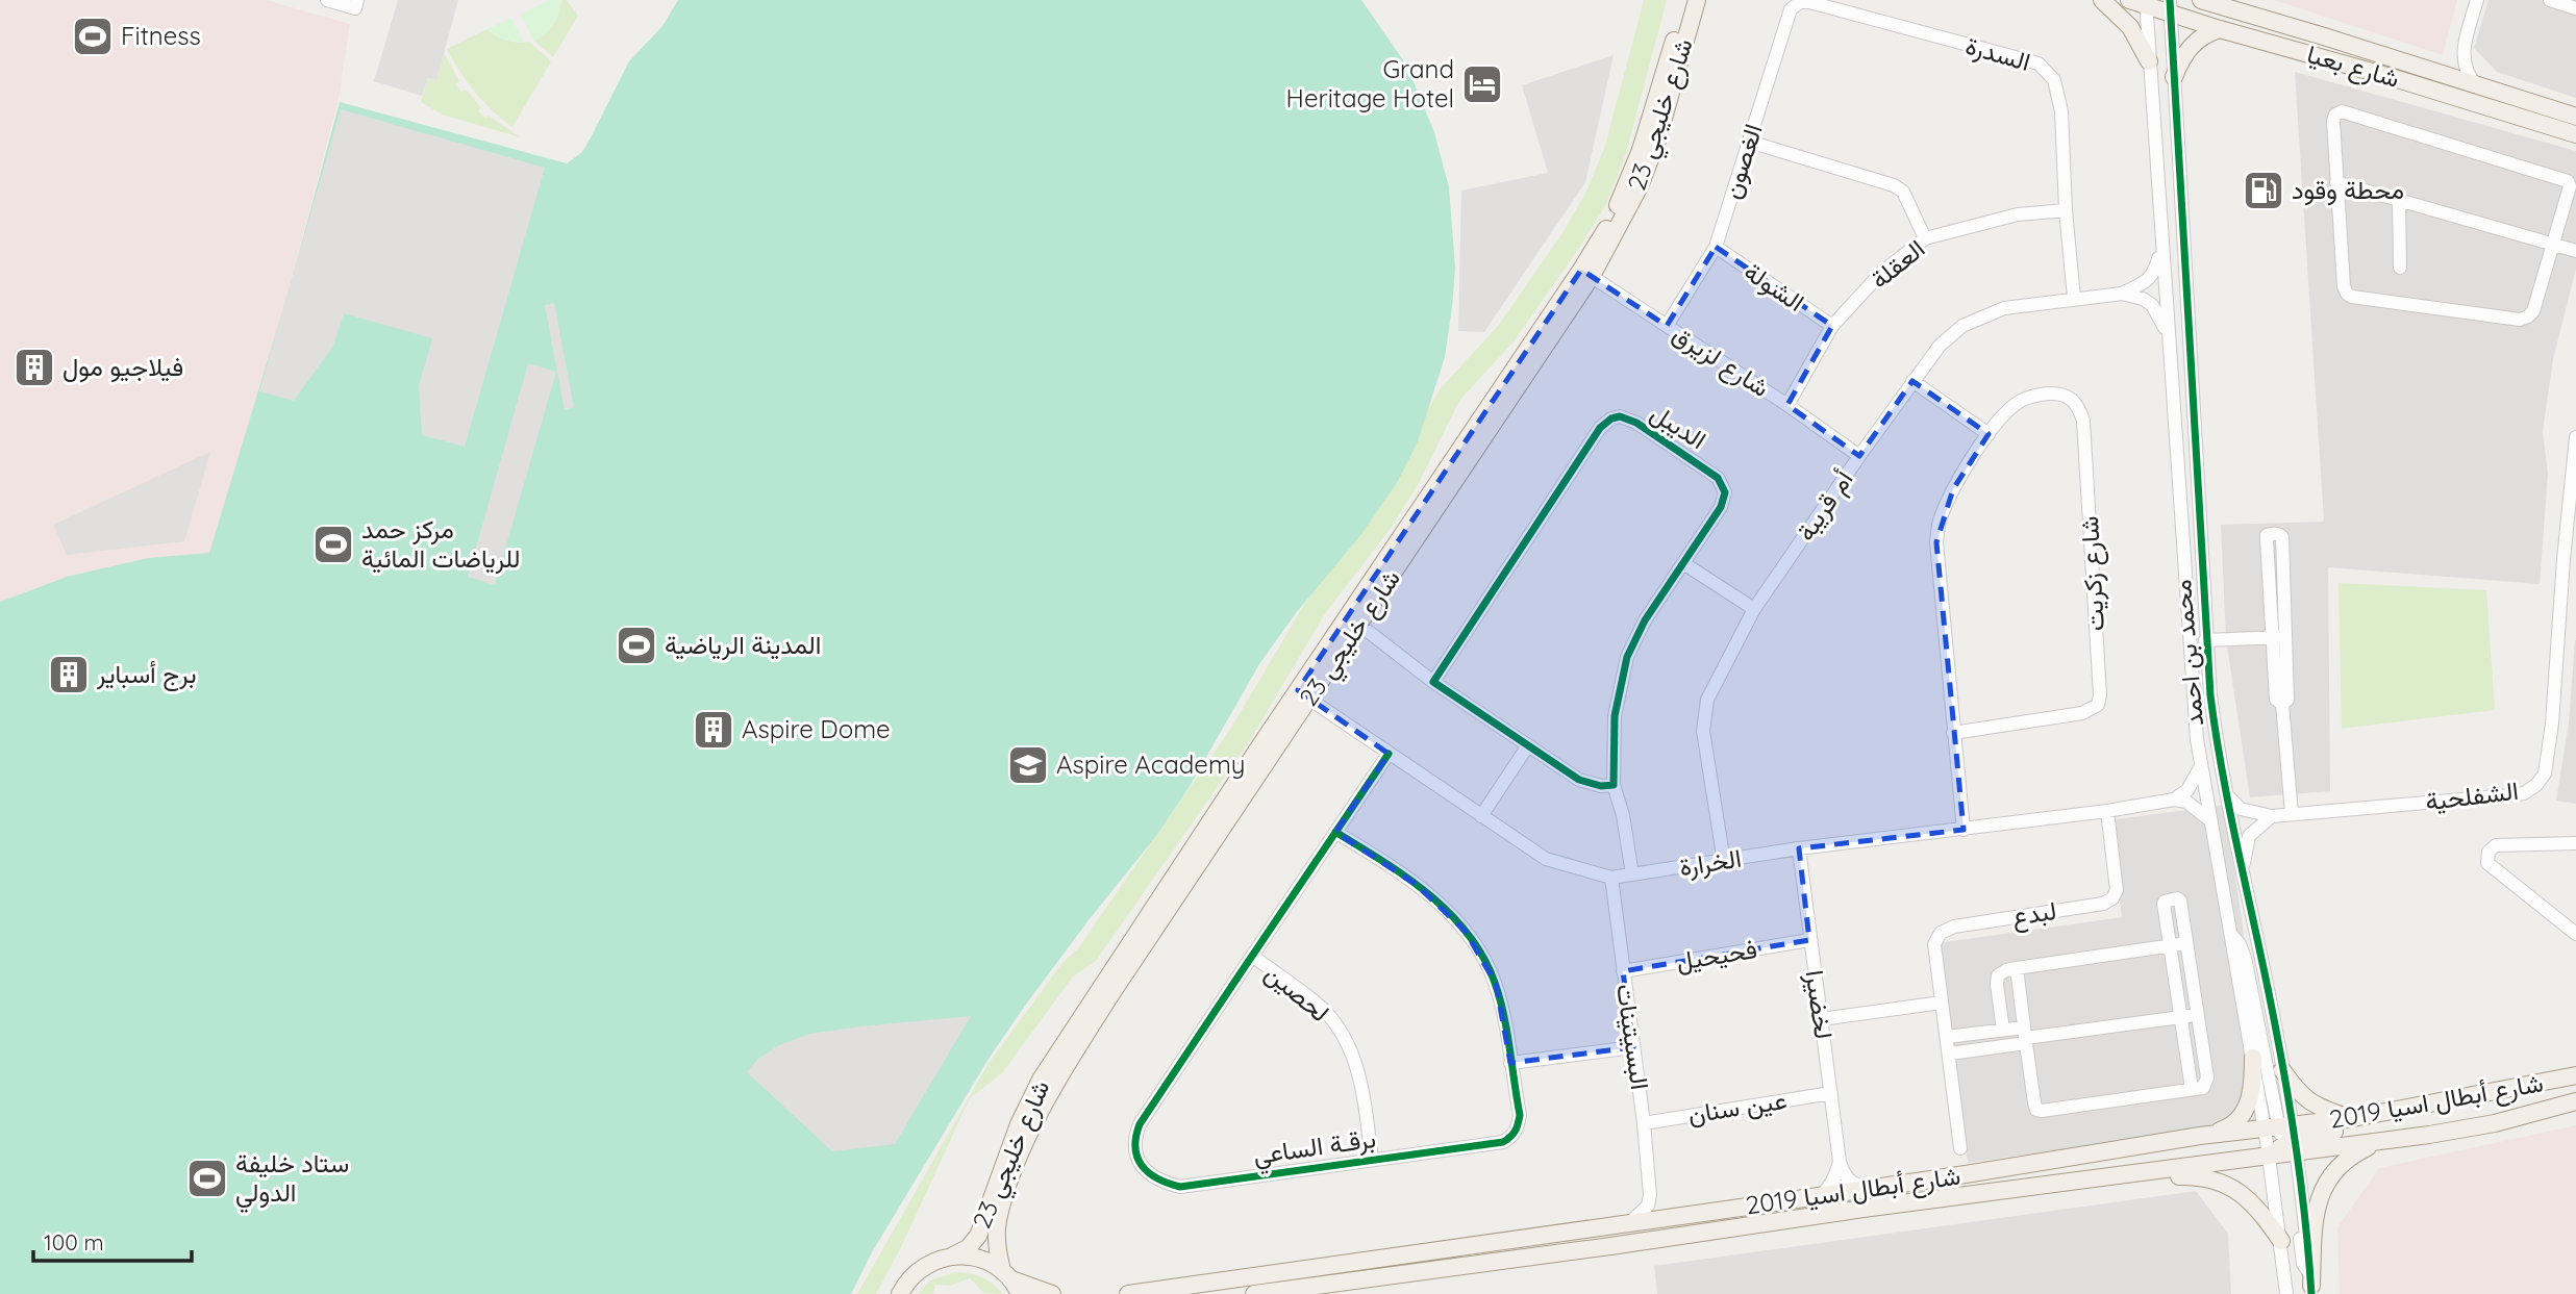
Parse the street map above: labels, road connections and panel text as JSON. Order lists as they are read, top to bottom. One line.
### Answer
{"streets":{"main road":["شارع بعيا","شارع خليجي 23","شارع أبطال اسيا 2019"],"street":["السدرة","الغصون","العقلة","الشولة","شارع لزيرق","الديبل","أم قريبة","شارع زكريت","محمد بن احمد","الشفلحية","الخرارة","لبدع","فحيحيل","لحصين","لخضيرا","البسيتينات","عين سنان","برقـة الساعي"]},"crossings":[["السدرة","الغصون"],["السدرة","العقلة"],["السدرة","أم قريبة"],["شارع بعيا","محمد بن احمد"],["شارع خليجي 23","شارع لزيرق"],["شارع خليجي 23","الخرارة"],["الغصون","الشولة"],["الغصون","شارع لزيرق"],["العقلة","الشولة"],["العقلة","شارع لزيرق"],["شارع لزيرق","أم قريبة"],["الديبل","الخرارة"],["أم قريبة","محمد بن احمد"],["أم قريبة","الخرارة"],["شارع زكريت","الخرارة"],["محمد بن احمد","الشفلحية"],["محمد بن احمد","شارع أبطال اسيا 2019"],["الخرارة","لبدع"],["الخرارة","لخضيرا"],["الخرارة","البسيتينات"],["الخرارة","برقـة الساعي"],["فحيحيل","لخضيرا"],["فحيحيل","البسيتينات"],["لحصين","برقـة الساعي"],["لخضيرا","عين سنان"],["البسيتينات","عين سنان"]],"places":{"sports":["Fitness","مركز حمد للرياضات المائية","المدينة الرياضية","ستاد خليفة الدولي"],"hotel":["Grand Heritage Hotel"],"fuel station":["محطة وقود"],"building":["فيلاجيو مول","برج أسباير","Aspire Dome"],"school or university":["Aspire Academy"]},"scale_bar":"100 m"}
